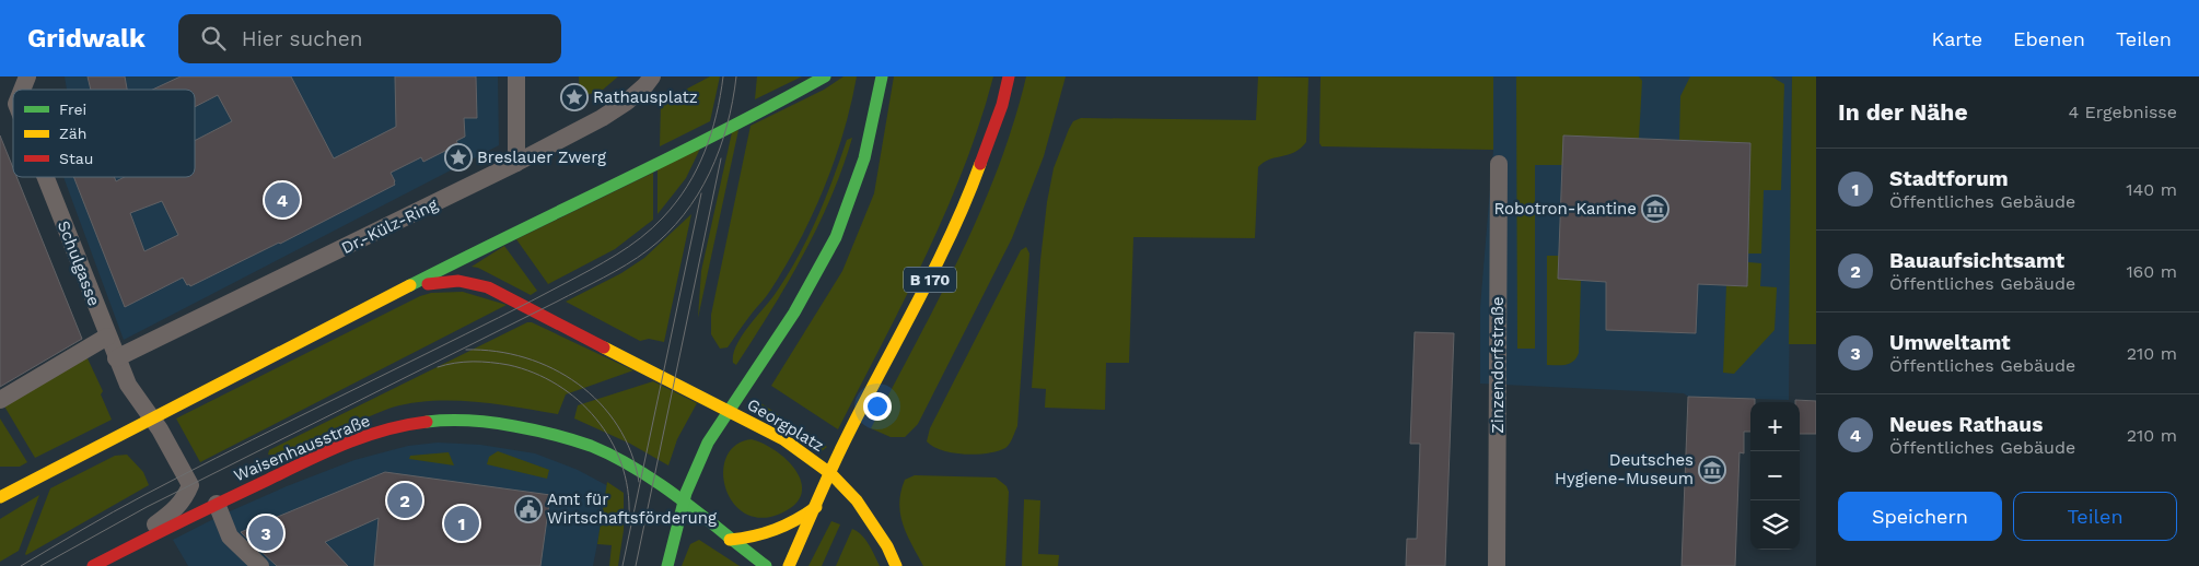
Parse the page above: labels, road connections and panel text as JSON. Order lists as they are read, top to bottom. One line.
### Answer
{"streets":{"main road":["B 170","Georgplatz","Waisenhausstraße"],"street":["Dr.-Külz-Ring","Schulgasse","Zinzendorfstraße"]},"crossings":[["Dr.-Külz-Ring","Schulgasse"],["B 170","Georgplatz"],["Georgplatz","Waisenhausstraße"]],"places":{"place":["Rathausplatz","Breslauer Zwerg"],"museum":["Robotron-Kantine","Deutsches Hygiene-Museum"],"public building":["Amt für Wirtschaftsförderung"]},"legend":["Frei","Zäh","Stau"],"page":{"header":"Gridwalk","search":"Hier suchen","nav":["Karte","Ebenen","Teilen"],"heading":["In der Nähe","4 Ergebnisse"],"list":[{"mark":"1","name":"Stadtforum","note":"Öffentliches Gebäude","value":"140 m"},{"mark":"2","name":"Bauaufsichtsamt","note":"Öffentliches Gebäude","value":"160 m"},{"mark":"3","name":"Umweltamt","note":"Öffentliches Gebäude","value":"210 m"},{"mark":"4","name":"Neues Rathaus","note":"Öffentliches Gebäude","value":"210 m"}],"pins":["4","2","1","3"],"map_buttons":["+","−"],"buttons":["Speichern","Teilen"]}}
